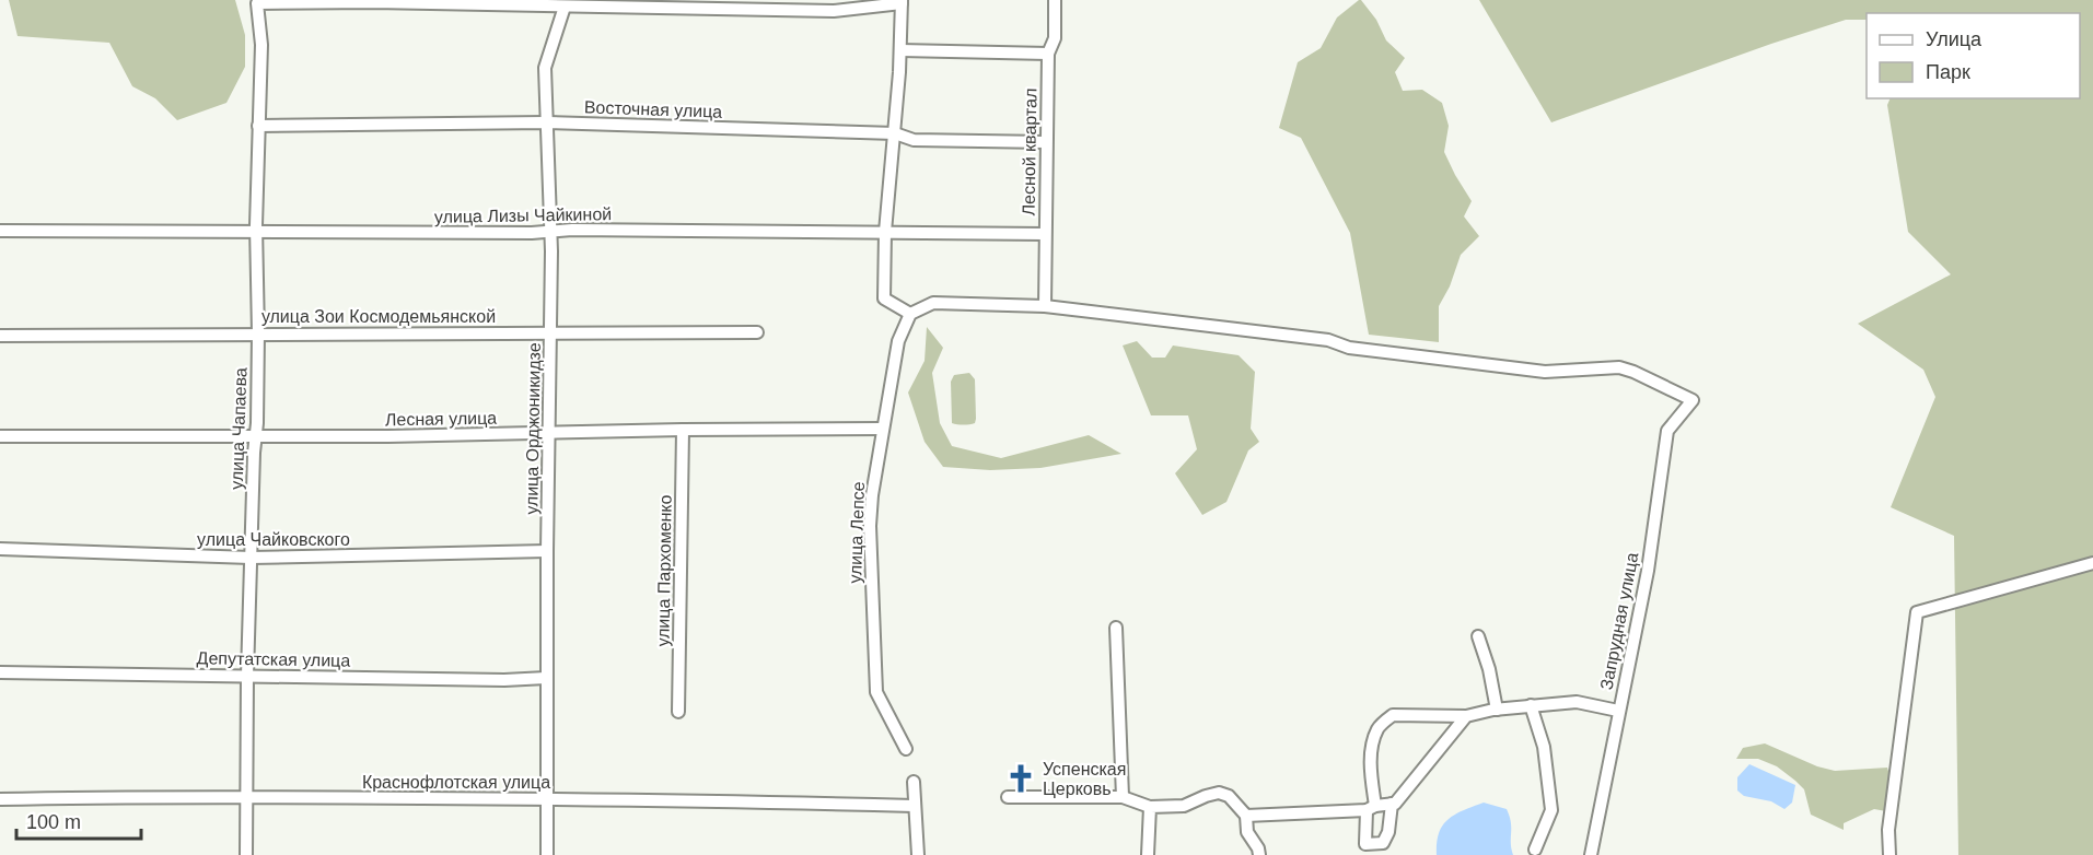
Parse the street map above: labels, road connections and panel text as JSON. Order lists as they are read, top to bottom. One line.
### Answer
{"streets":{"street":["Восточная улица","Лесной квартал","улица Лизы Чайкиной","улица Зои Космодемьянской","Лесная улица","улица Чапаева","улица Орджоникидзе","улица Лепсе","улица Чайковского","улица Пархоменко","Запрудная улица","Депутатская улица","Краснофлотская улица"]},"crossings":[["Восточная улица","Лесной квартал"],["Восточная улица","улица Чапаева"],["Восточная улица","улица Орджоникидзе"],["Лесной квартал","улица Лизы Чайкиной"],["Лесной квартал","Запрудная улица"],["улица Лизы Чайкиной","улица Чапаева"],["улица Лизы Чайкиной","улица Орджоникидзе"],["улица Зои Космодемьянской","улица Чапаева"],["улица Зои Космодемьянской","улица Орджоникидзе"],["Лесная улица","улица Чапаева"],["Лесная улица","улица Орджоникидзе"],["Лесная улица","улица Лепсе"],["Лесная улица","улица Пархоменко"],["улица Чапаева","улица Орджоникидзе"],["улица Чапаева","улица Чайковского"],["улица Чапаева","Депутатская улица"],["улица Чапаева","Краснофлотская улица"],["улица Орджоникидзе","улица Чайковского"],["улица Орджоникидзе","Депутатская улица"],["улица Орджоникидзе","Краснофлотская улица"]],"places":{"church":["Успенская Церковь"]},"legend":["Улица","Парк"],"scale_bar":"100 m"}
